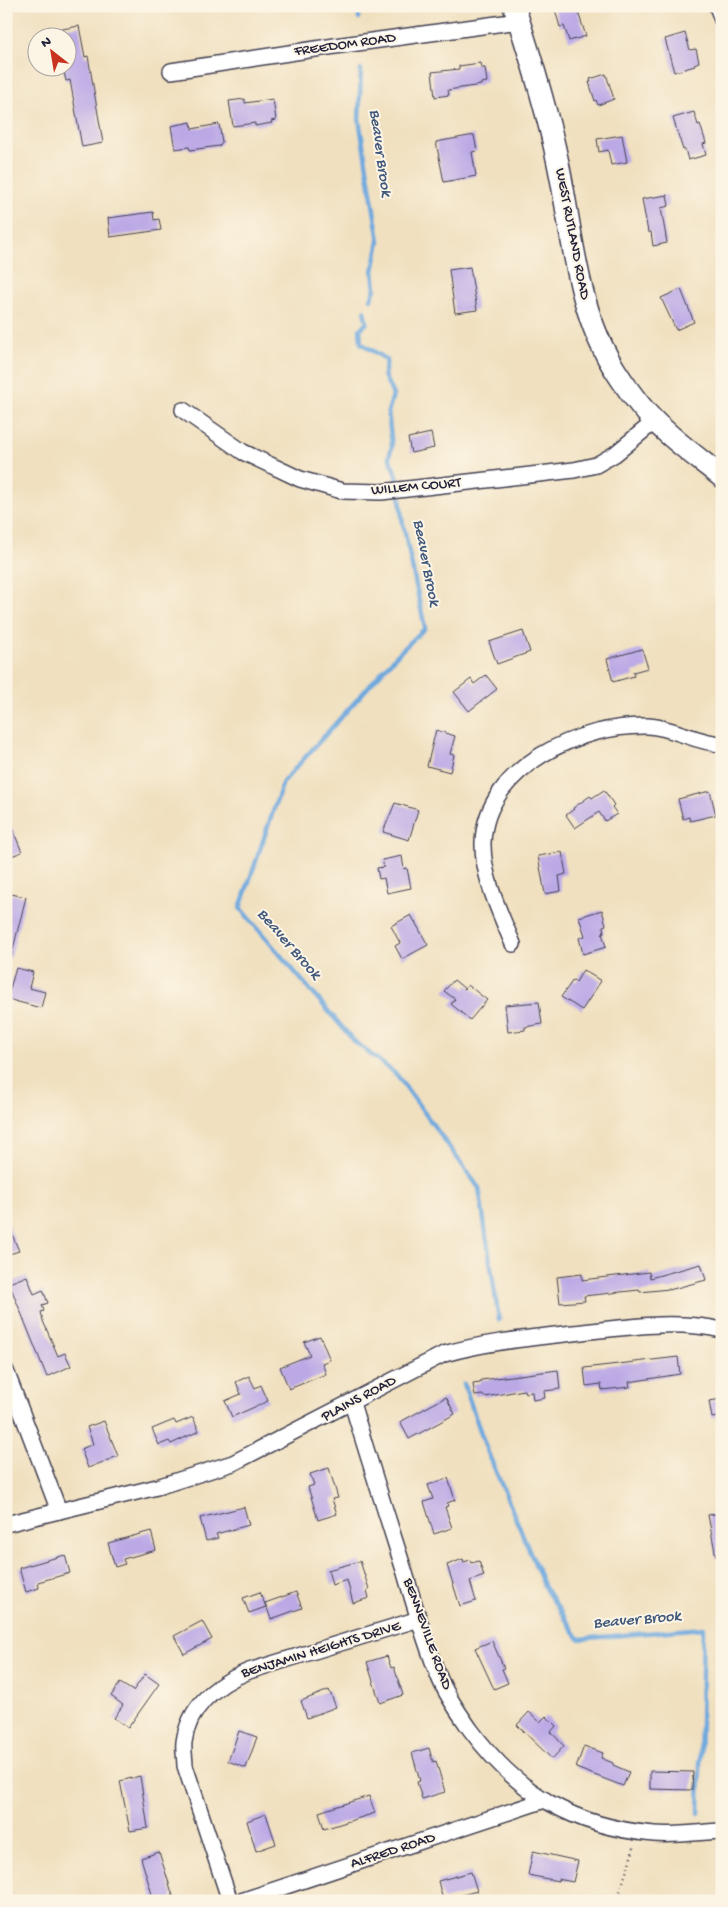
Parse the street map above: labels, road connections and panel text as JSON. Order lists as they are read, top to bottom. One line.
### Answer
{"streets":{"main road":["WEST RUTLAND ROAD"],"street":["FREEDOM ROAD","WILLEM COURT","PLAINS ROAD","BENNEVILLE ROAD","BENJAMIN HEIGHTS DRIVE","ALFRED ROAD"]},"crossings":[["FREEDOM ROAD","WEST RUTLAND ROAD"],["WEST RUTLAND ROAD","WILLEM COURT"],["PLAINS ROAD","BENNEVILLE ROAD"],["BENNEVILLE ROAD","BENJAMIN HEIGHTS DRIVE"],["BENNEVILLE ROAD","ALFRED ROAD"]],"water":["Beaver Brook"],"north":"top left"}
